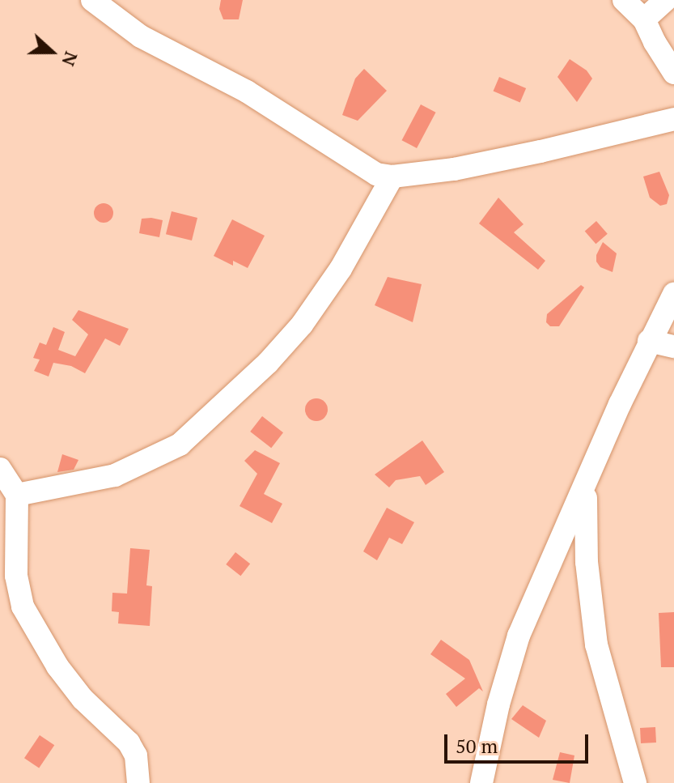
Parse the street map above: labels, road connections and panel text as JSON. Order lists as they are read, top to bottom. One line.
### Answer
{"scale_bar":"50 m","north":"right"}
